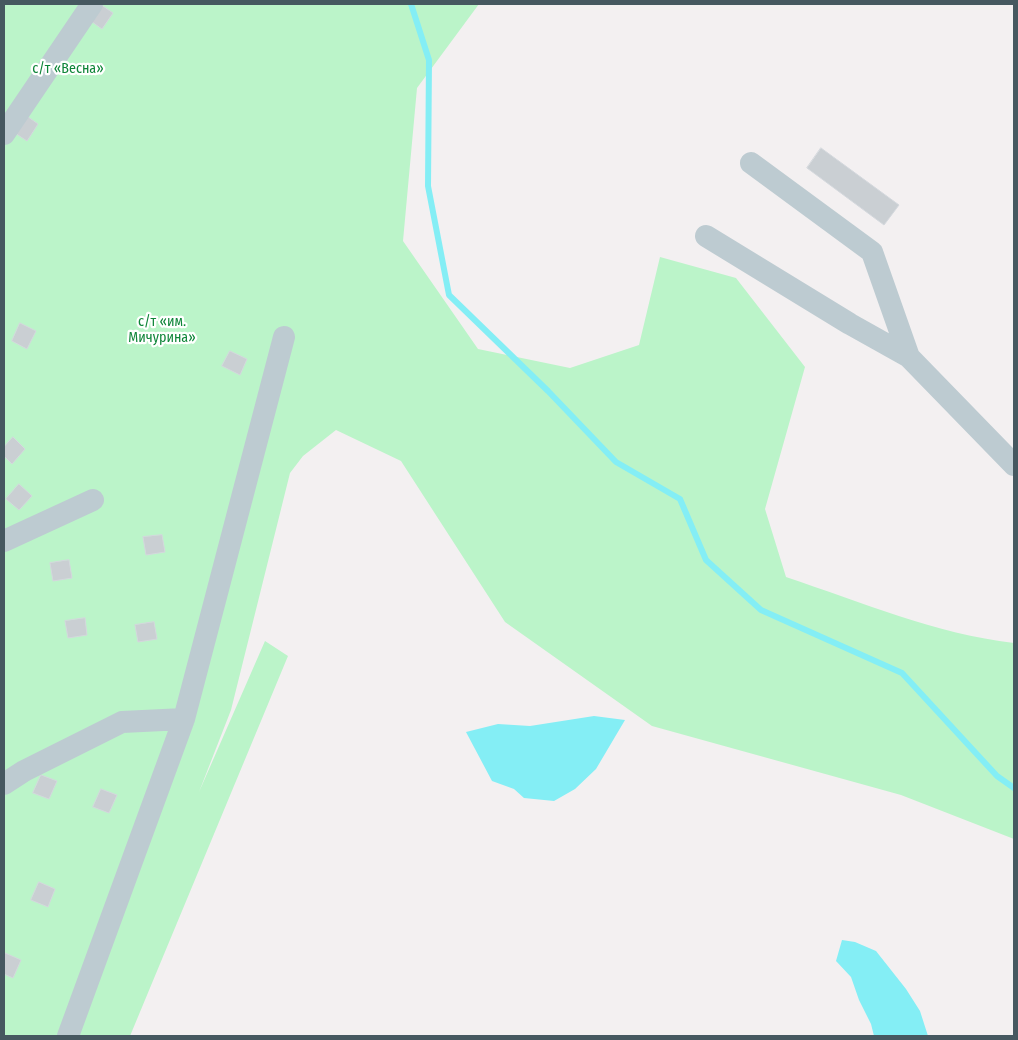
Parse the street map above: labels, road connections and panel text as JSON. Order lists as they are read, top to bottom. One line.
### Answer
{"parks":["с/т «Весна»","с/т «им. Мичурина»"]}
